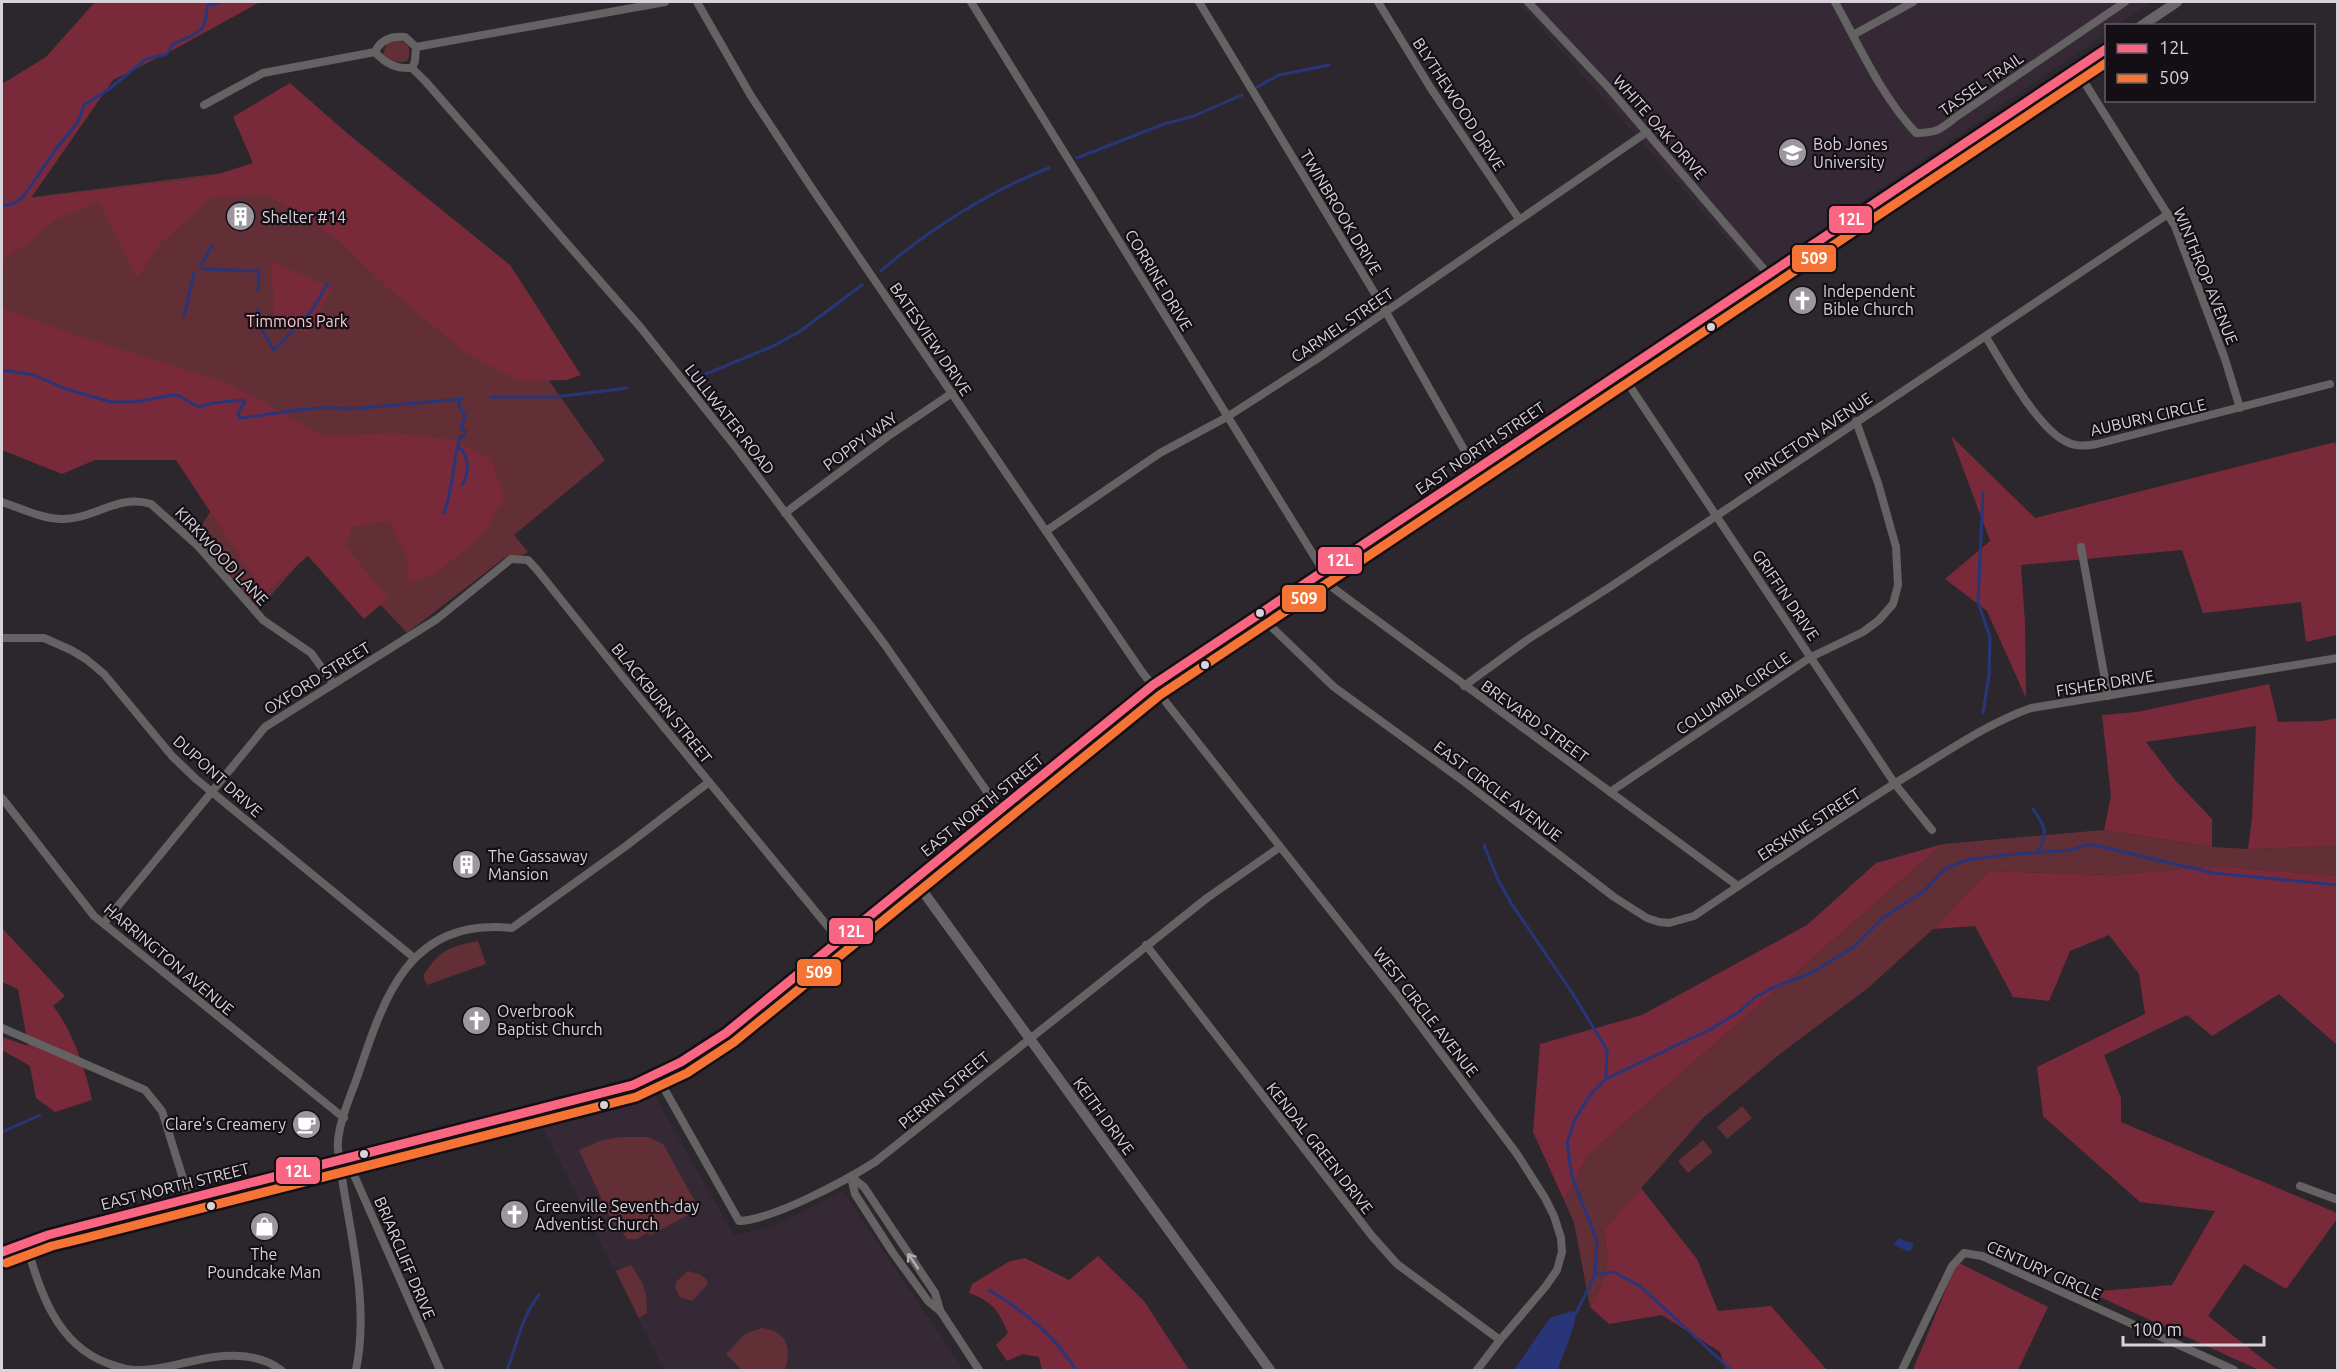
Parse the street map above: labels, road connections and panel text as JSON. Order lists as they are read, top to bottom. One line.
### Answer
{"streets":{"main road":["EAST NORTH STREET","KEITH DRIVE"],"street":["TASSEL TRAIL","BLYTHEWOOD DRIVE","WHITE OAK DRIVE","TWINBROOK DRIVE","WINTHROP AVENUE","CORRINE DRIVE","CARMEL STREET","BATESVIEW DRIVE","AUBURN CIRCLE","LULLWATER ROAD","PRINCETON AVENUE","POPPY WAY","KIRKWOOD LANE","GRIFFIN DRIVE","OXFORD STREET","FISHER DRIVE","COLUMBIA CIRCLE","BLACKBURN STREET","BREVARD STREET","DUPONT DRIVE","EAST CIRCLE AVENUE","ERSKINE STREET","HARRINGTON AVENUE","WEST CIRCLE AVENUE","PERRIN STREET","KENDAL GREEN DRIVE","BRIARCLIFF DRIVE","CENTURY CIRCLE"]},"crossings":[["BLYTHEWOOD DRIVE","CARMEL STREET"],["WHITE OAK DRIVE","CARMEL STREET"],["WHITE OAK DRIVE","EAST NORTH STREET"],["TWINBROOK DRIVE","CARMEL STREET"],["TWINBROOK DRIVE","EAST NORTH STREET"],["WINTHROP AVENUE","AUBURN CIRCLE"],["WINTHROP AVENUE","PRINCETON AVENUE"],["WINTHROP AVENUE","EAST NORTH STREET"],["CORRINE DRIVE","CARMEL STREET"],["CORRINE DRIVE","EAST NORTH STREET"],["CORRINE DRIVE","BREVARD STREET"],["CARMEL STREET","BATESVIEW DRIVE"],["BATESVIEW DRIVE","POPPY WAY"],["BATESVIEW DRIVE","EAST NORTH STREET"],["BATESVIEW DRIVE","WEST CIRCLE AVENUE"],["AUBURN CIRCLE","PRINCETON AVENUE"],["LULLWATER ROAD","POPPY WAY"],["LULLWATER ROAD","EAST NORTH STREET"],["PRINCETON AVENUE","GRIFFIN DRIVE"],["PRINCETON AVENUE","COLUMBIA CIRCLE"],["PRINCETON AVENUE","BREVARD STREET"],["EAST NORTH STREET","GRIFFIN DRIVE"],["EAST NORTH STREET","BLACKBURN STREET"],["EAST NORTH STREET","BREVARD STREET"],["EAST NORTH STREET","EAST CIRCLE AVENUE"],["EAST NORTH STREET","WEST CIRCLE AVENUE"],["EAST NORTH STREET","PERRIN STREET"],["EAST NORTH STREET","KEITH DRIVE"],["EAST NORTH STREET","BRIARCLIFF DRIVE"],["KIRKWOOD LANE","OXFORD STREET"],["GRIFFIN DRIVE","FISHER DRIVE"],["GRIFFIN DRIVE","COLUMBIA CIRCLE"],["GRIFFIN DRIVE","ERSKINE STREET"],["OXFORD STREET","BLACKBURN STREET"],["OXFORD STREET","DUPONT DRIVE"],["OXFORD STREET","HARRINGTON AVENUE"],["FISHER DRIVE","ERSKINE STREET"],["COLUMBIA CIRCLE","BREVARD STREET"],["BREVARD STREET","EAST CIRCLE AVENUE"],["BREVARD STREET","ERSKINE STREET"],["EAST CIRCLE AVENUE","ERSKINE STREET"],["WEST CIRCLE AVENUE","PERRIN STREET"],["WEST CIRCLE AVENUE","KENDAL GREEN DRIVE"],["PERRIN STREET","KEITH DRIVE"],["PERRIN STREET","KENDAL GREEN DRIVE"]],"parks":["Timmons Park"],"places":{"school or university":["Bob Jones University"],"building":["Shelter #14","The Gassaway Mansion"],"church":["Independent Bible Church","Overbrook Baptist Church","Greenville Seventh-day Adventist Church"],"cafe":["Clare's Creamery"],"shop":["The Poundcake Man"]},"lines":["transit line 12L","transit line 509"],"legend":["12L","509"],"scale_bar":"100 m"}
